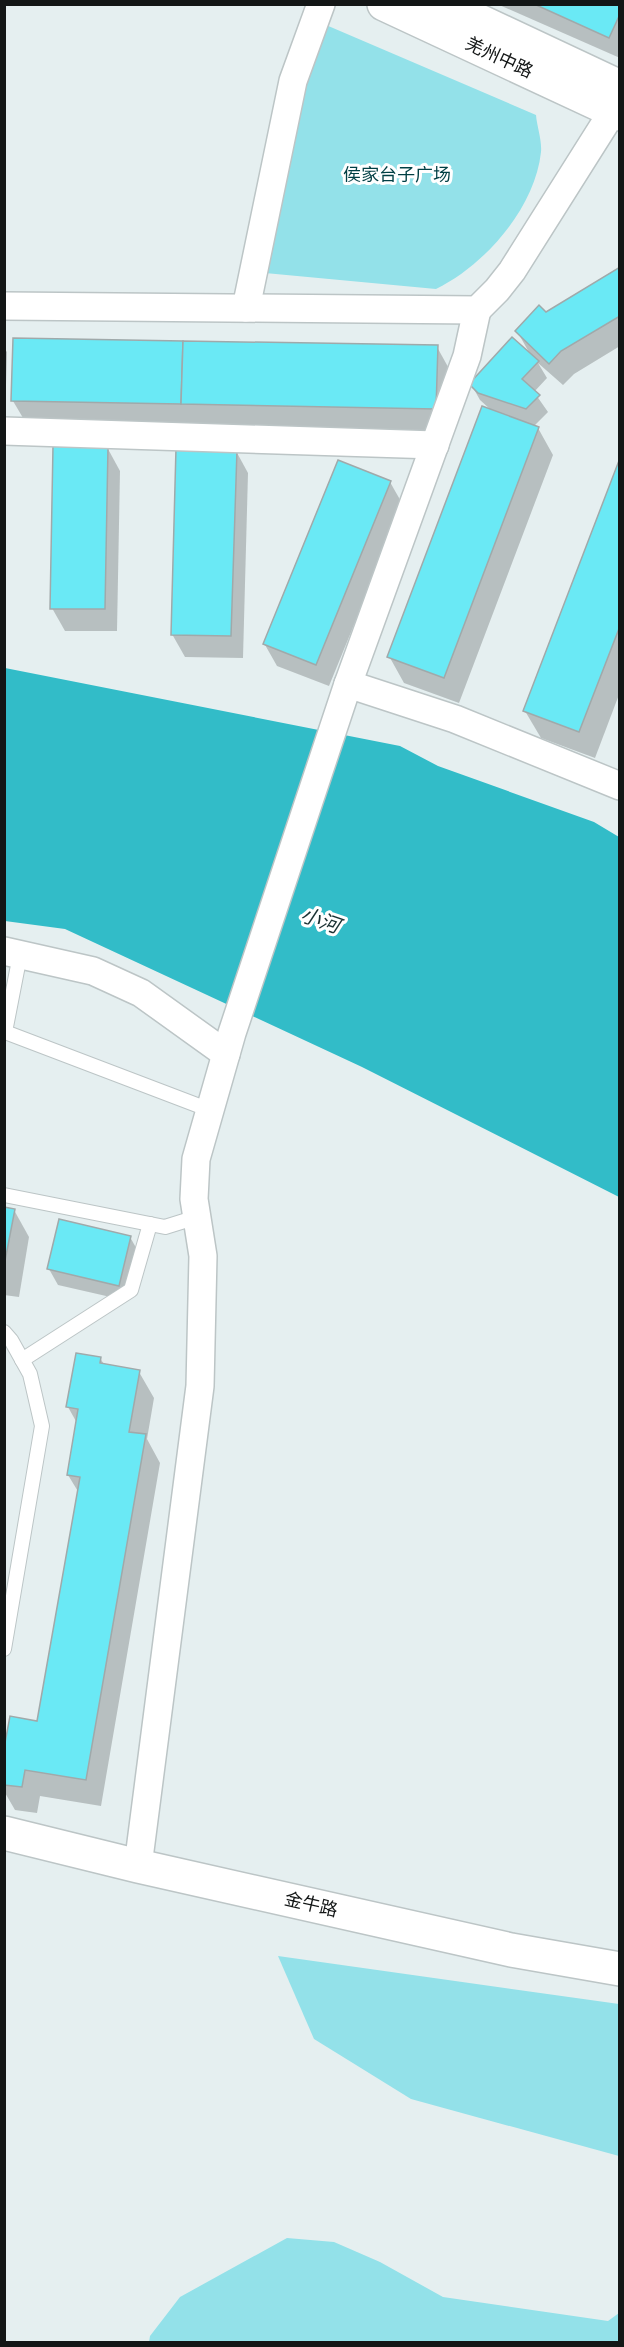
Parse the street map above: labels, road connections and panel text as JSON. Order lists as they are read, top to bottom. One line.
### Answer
{"streets":{"main road":["羌州中路","金牛路"]},"water":["小河"],"parks":["侯家台子广场"]}
